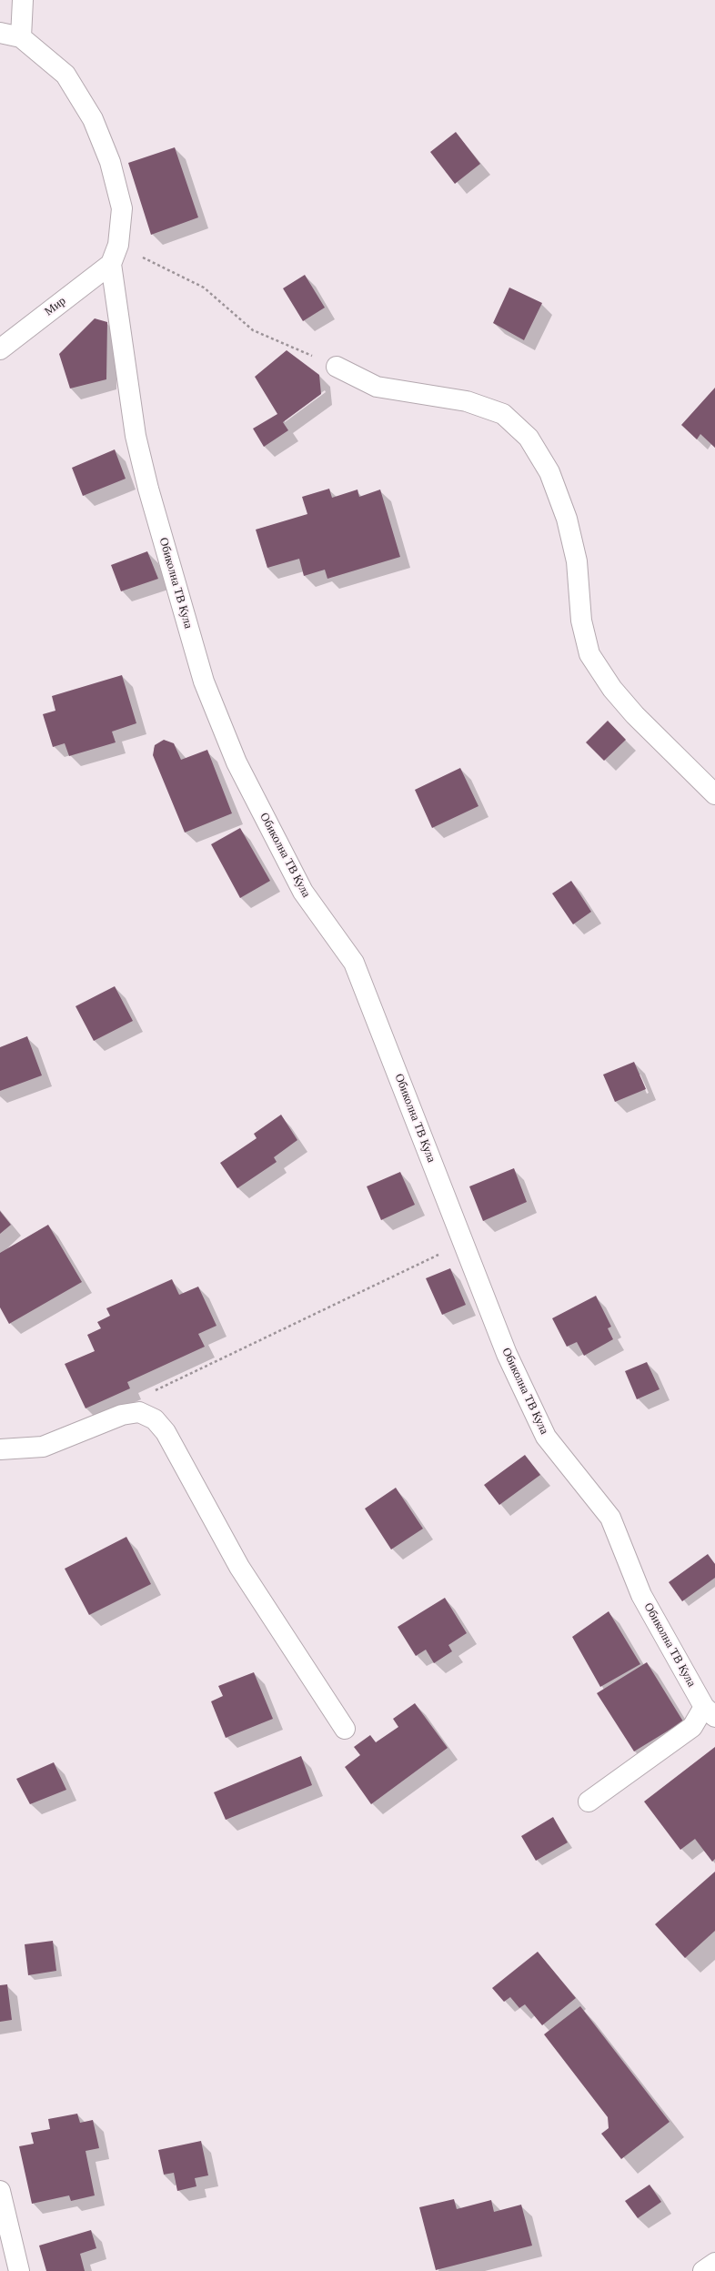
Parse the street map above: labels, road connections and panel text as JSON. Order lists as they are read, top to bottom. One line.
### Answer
{"streets":{"street":["Мир","Обиколна ТВ Кула"]},"crossings":[["Мир","Обиколна ТВ Кула"]]}
